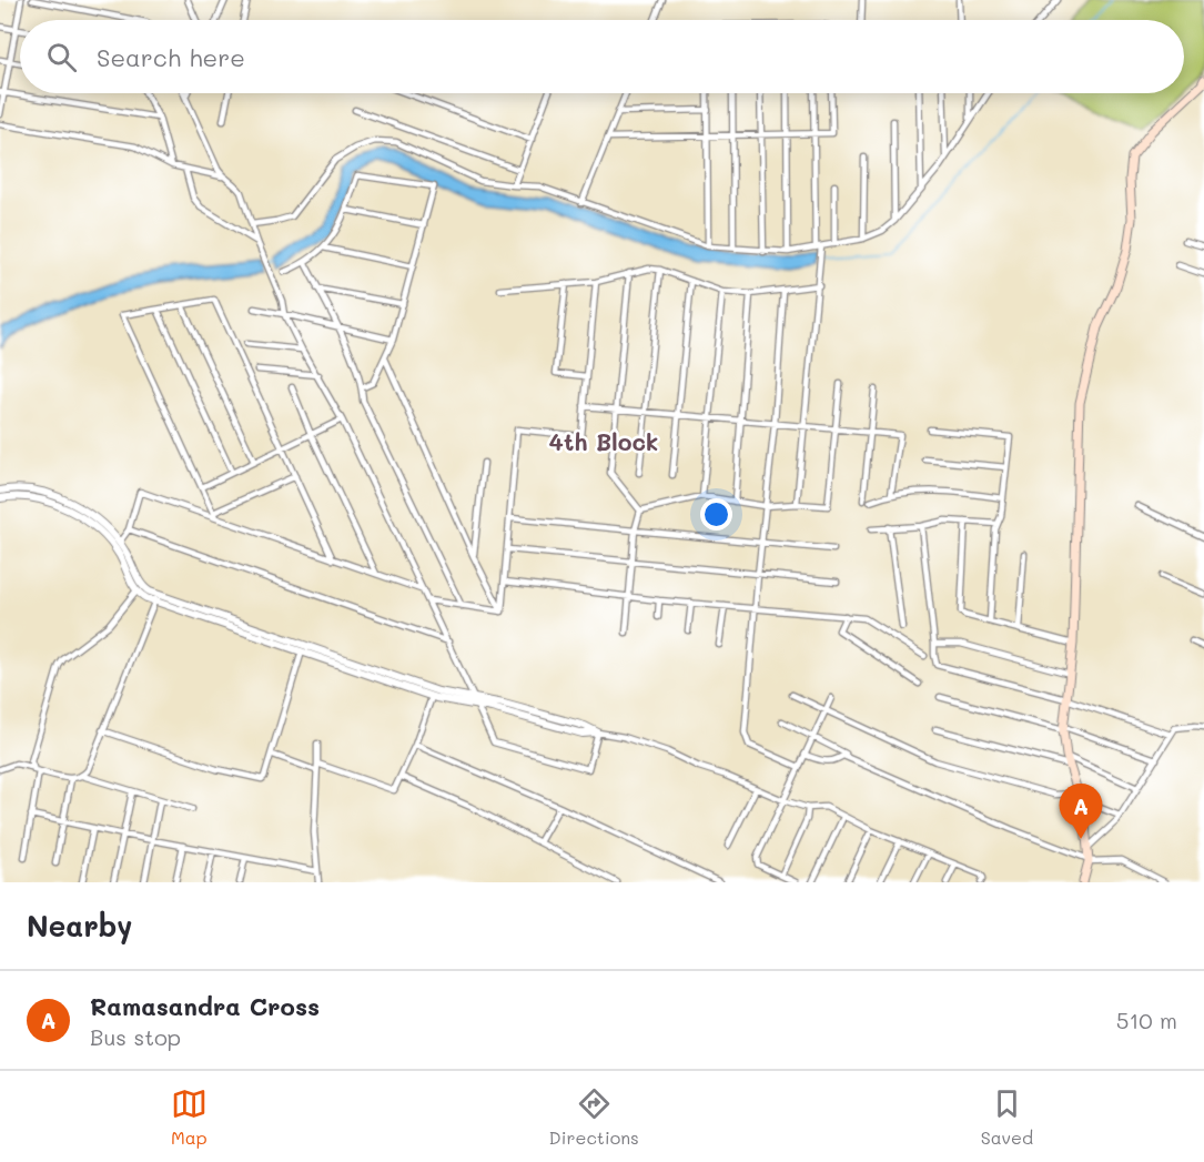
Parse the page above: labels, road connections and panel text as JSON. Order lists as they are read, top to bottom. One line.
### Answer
{"districts":["4th Block"],"page":{"search":"Search here","pins":"A","heading":"Nearby","list":[{"mark":"A","name":"Ramasandra Cross","note":"Bus stop","value":"510 m"}],"nav":["Map","Directions","Saved"]}}
